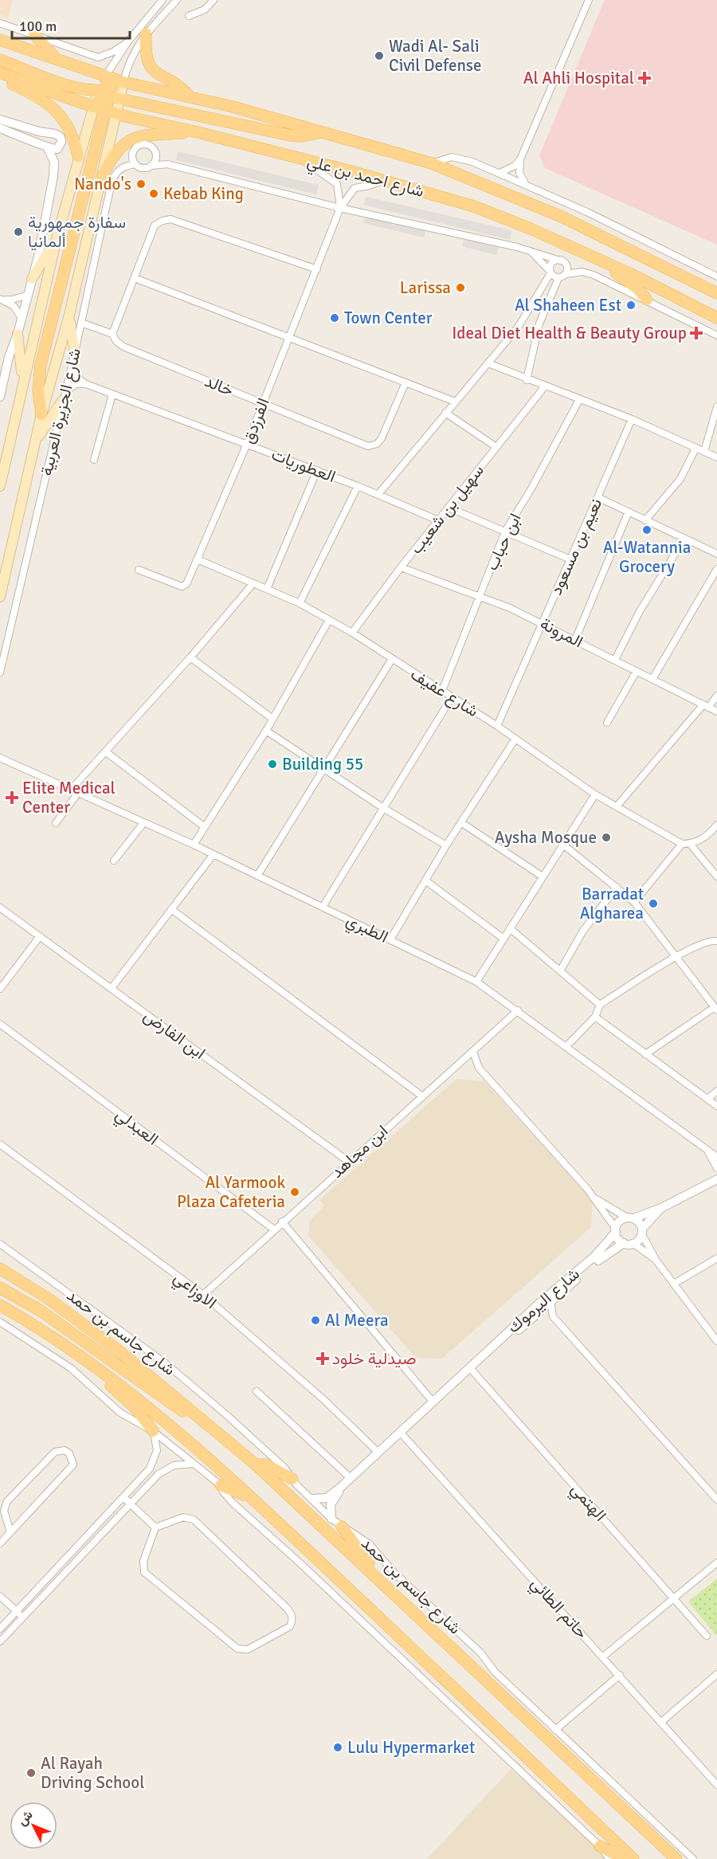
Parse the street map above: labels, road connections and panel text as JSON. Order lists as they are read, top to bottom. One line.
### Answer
{"streets":{"main road":["شارع احمد بن علي","شارع الجزيرة العربية","شارع جاسم بن حمد"],"street":["خالد","الفرزدق","العطوريات","سهيل بن شعيب","ابن حباب","نعيم بن مسعود","المرونة","شارع عفيف","الطبري","ابن الفارض","العبدلي","ابن مجاهد","الاوزاعي","شارع اليرموك","الهتمي","حاتم الطائي"]},"crossings":[["شارع احمد بن علي","شارع الجزيرة العربية"],["شارع احمد بن علي","الفرزدق"],["خالد","الفرزدق"],["الفرزدق","العطوريات"],["الفرزدق","شارع عفيف"],["العطوريات","سهيل بن شعيب"],["سهيل بن شعيب","المرونة"],["سهيل بن شعيب","شارع عفيف"],["ابن حباب","المرونة"],["ابن حباب","شارع عفيف"],["نعيم بن مسعود","المرونة"],["نعيم بن مسعود","شارع عفيف"],["الطبري","ابن مجاهد"],["ابن الفارض","ابن مجاهد"],["العبدلي","ابن مجاهد"],["ابن مجاهد","الاوزاعي"],["الاوزاعي","شارع اليرموك"],["شارع اليرموك","الهتمي"],["شارع اليرموك","حاتم الطائي"]],"places":{"other":["Wadi Al- Sali Civil Defense","Nando's","Kebab King","سفارة جمهورية ألمانيا","Larissa","Al Shaheen Est","Town Center","Al-Watannia Grocery","Building 55","Aysha Mosque","Barradat Algharea","Al Yarmook Plaza Cafeteria","Al Meera","Lulu Hypermarket","Al Rayah Driving School"],"health":["Al Ahli Hospital","Ideal Diet Health & Beauty Group","Elite Medical Center","صيدلية خلود"]},"scale_bar":"100 m","north":"top left"}
